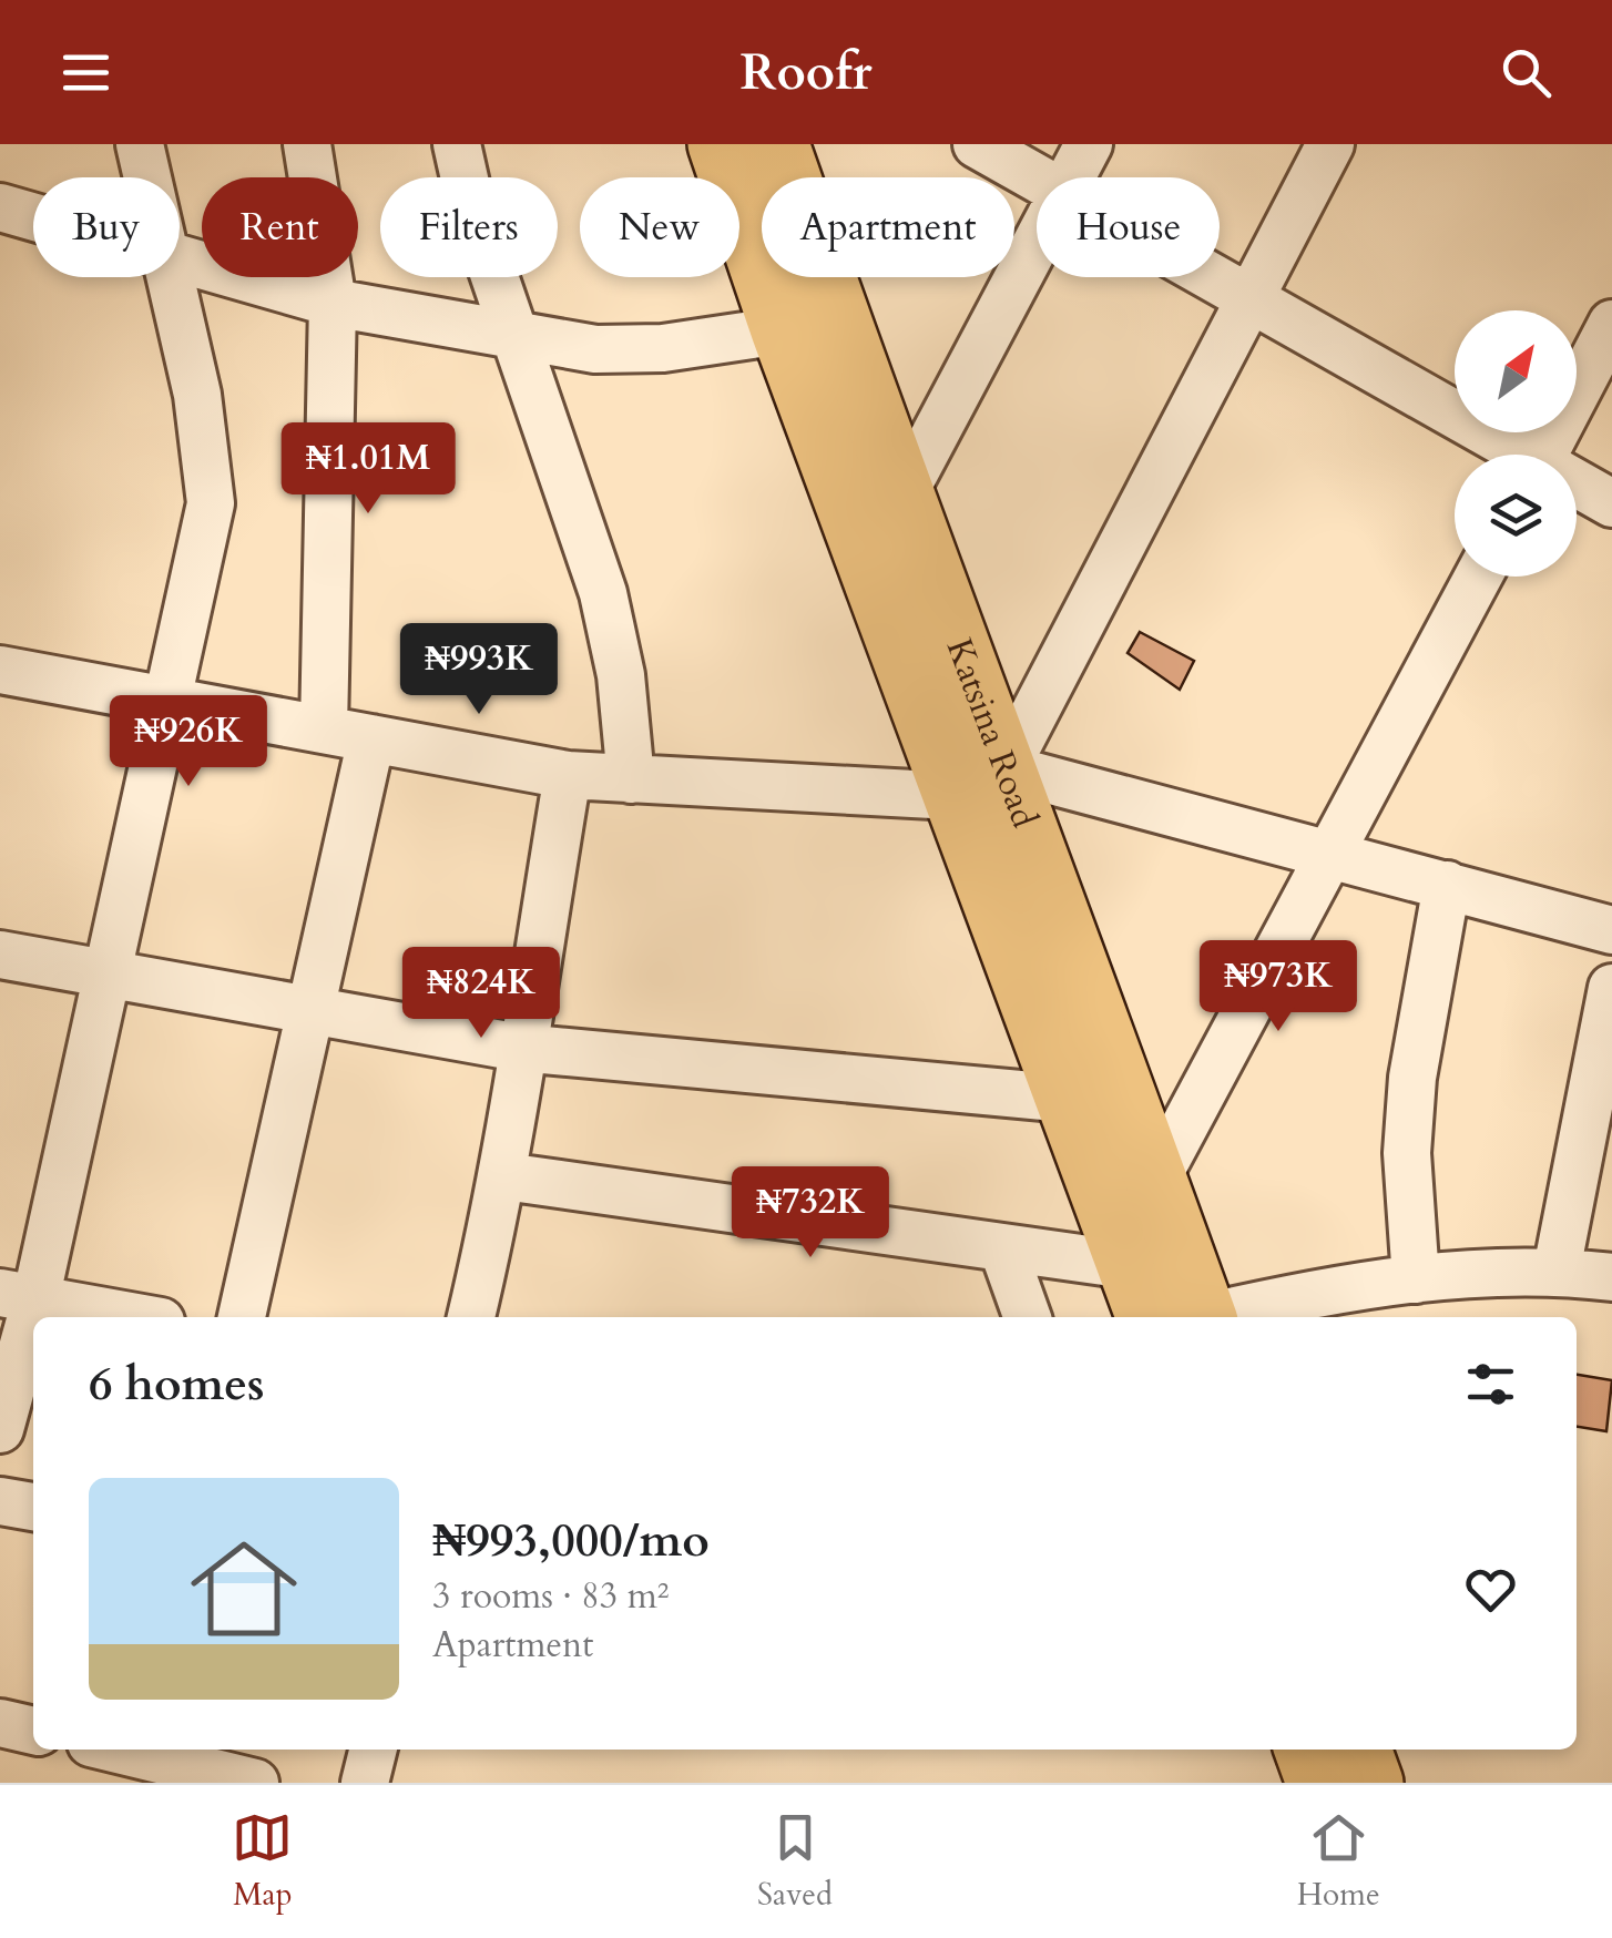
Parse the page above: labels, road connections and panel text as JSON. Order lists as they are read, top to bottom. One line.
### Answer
{"streets":{"highway":["Katsina Road"]},"north":"top right","page":{"header":"Roofr","chip":["Buy","Rent","Filters","New","Apartment","House"],"price":["₦1.01M","₦993K","₦926K","₦973K","₦824K","₦732K"],"heading":"6 homes","list":[{"name":"₦993,000/mo","note":"3 rooms · 83 m² · Apartment"}],"tabs":["Map","Saved","Home"]}}
